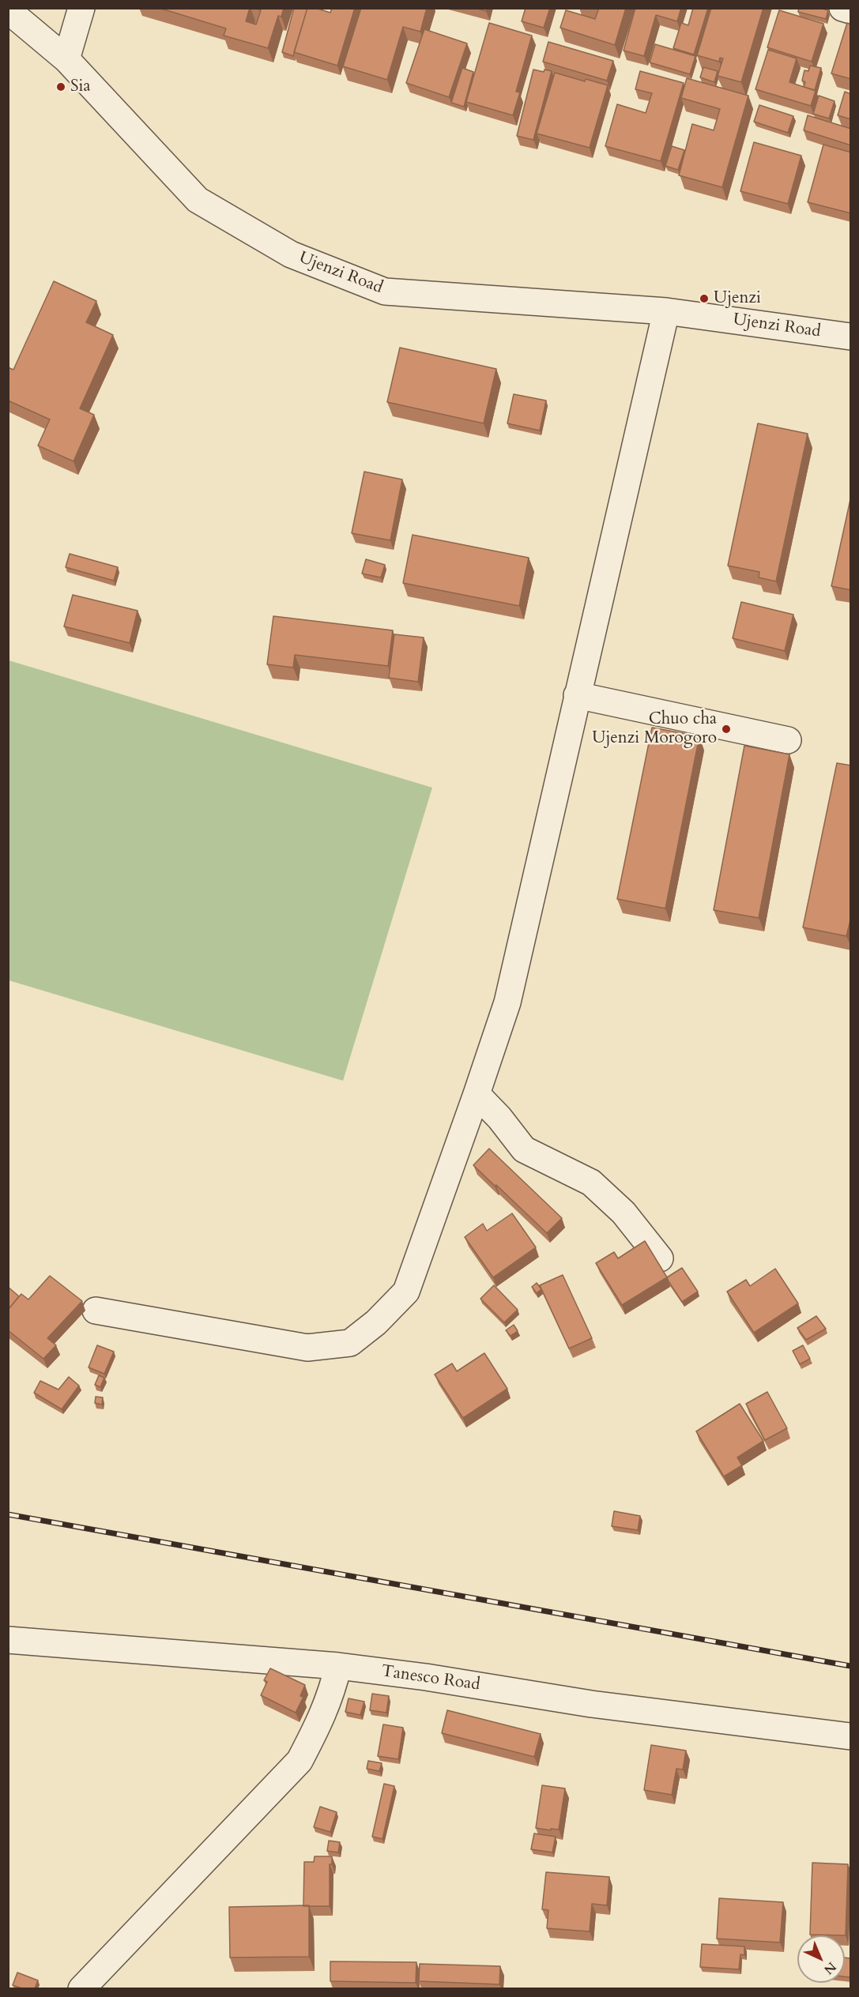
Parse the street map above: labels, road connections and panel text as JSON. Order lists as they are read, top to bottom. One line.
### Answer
{"streets":{"street":["Ujenzi Road","Tanesco Road"]},"places":["Sia","Ujenzi","Chuo cha Ujenzi Morogoro"],"north":"bottom right"}
